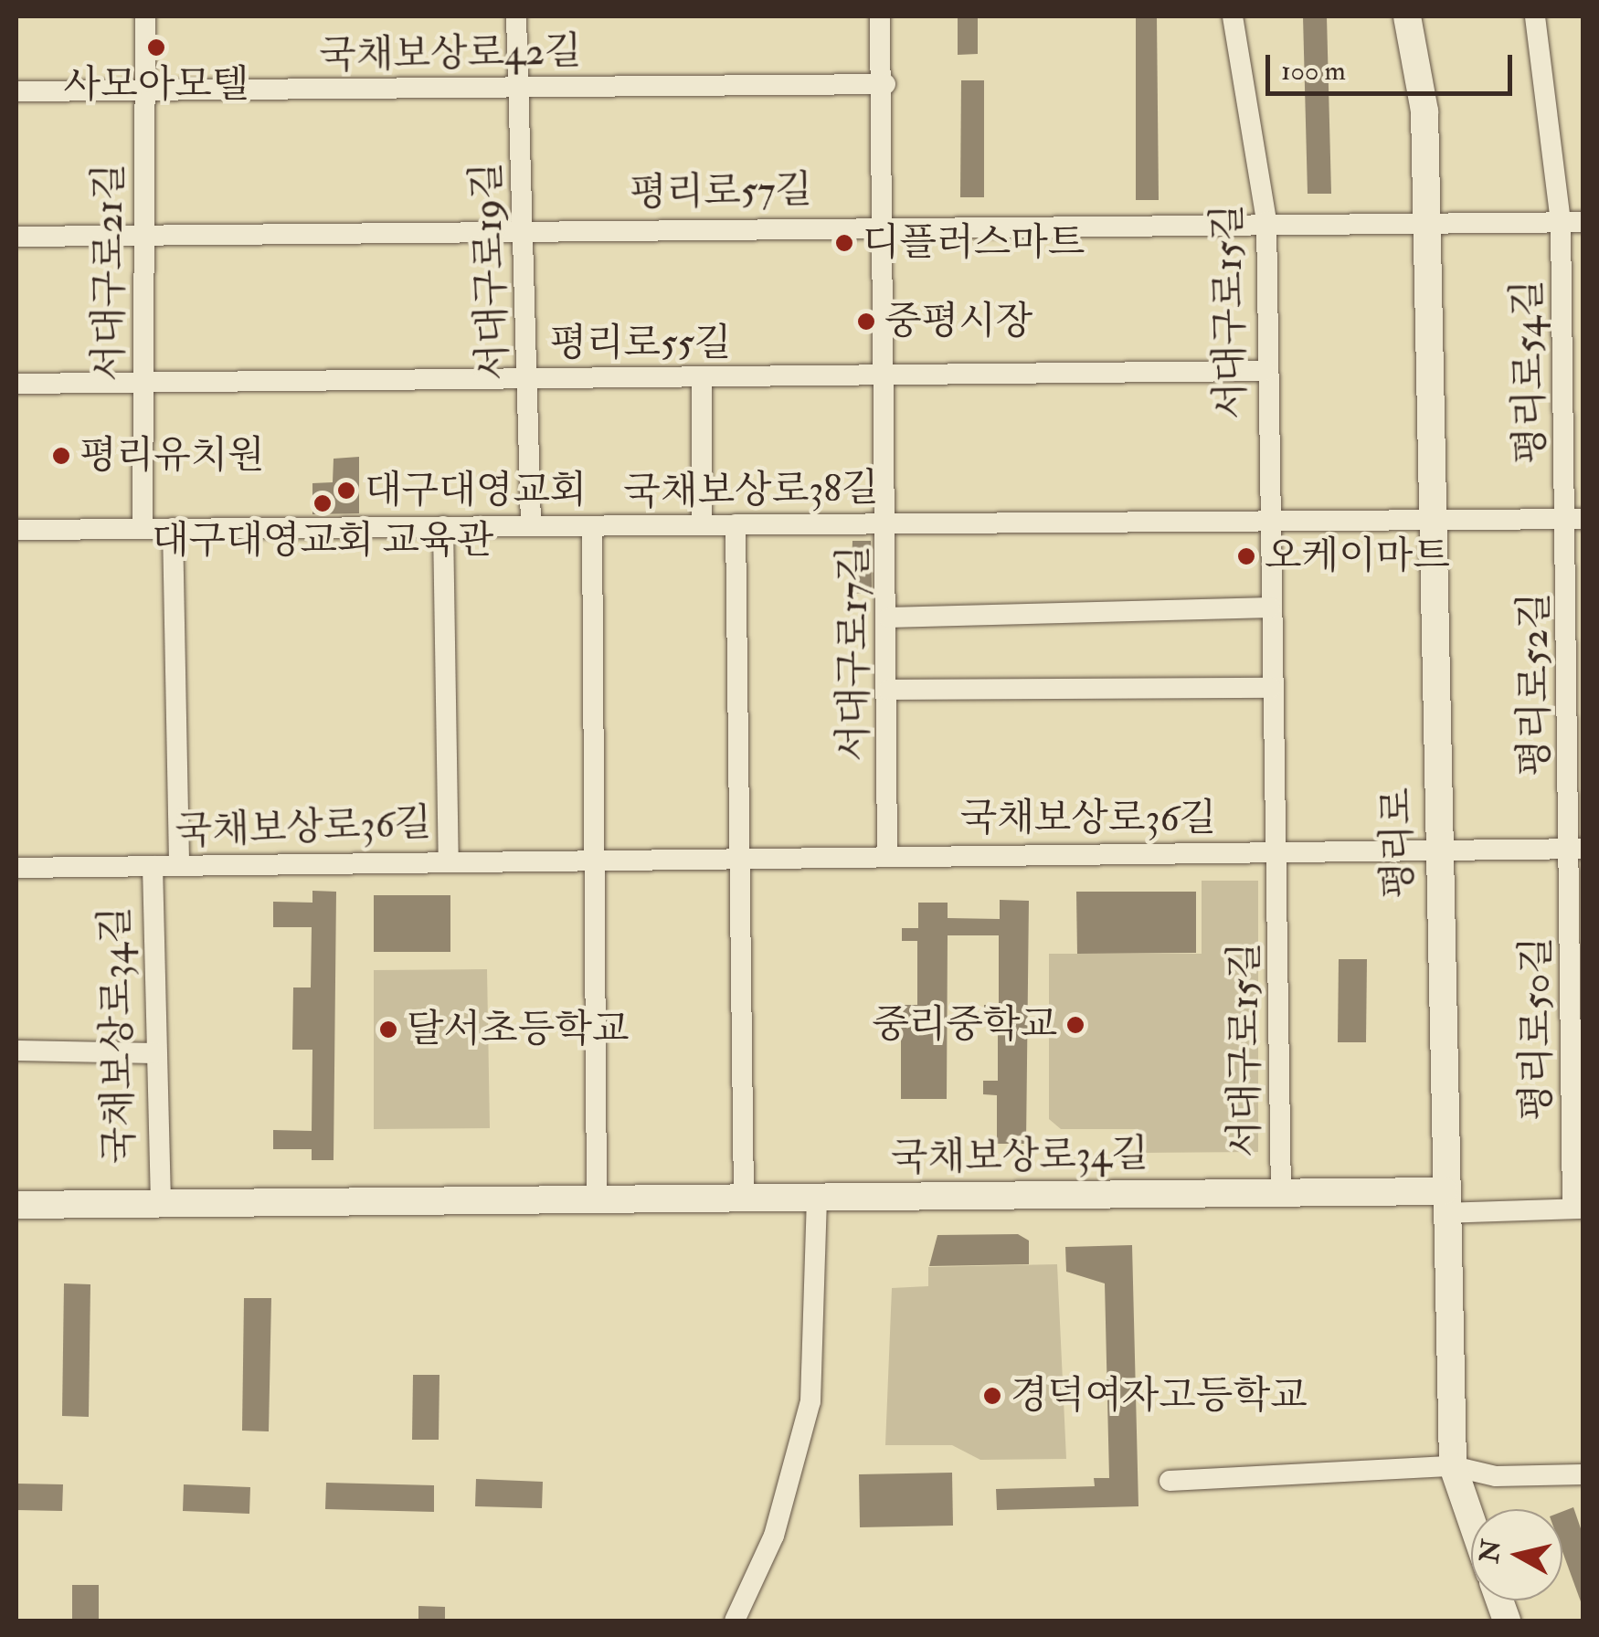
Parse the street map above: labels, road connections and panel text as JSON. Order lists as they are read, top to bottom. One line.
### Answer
{"streets":{"main road":["평리로","국채보상로34길"],"street":["국채보상로42길","평리로57길","서대구로19길","서대구로21길","서대구로15길","평리로55길","평리로54길","국채보상로38길","서대구로17길","평리로52길","국채보상로36길","평리로50길"]},"crossings":[["국채보상로42길","서대구로19길"],["국채보상로42길","서대구로21길"],["국채보상로42길","서대구로17길"],["평리로57길","서대구로19길"],["평리로57길","서대구로21길"],["평리로57길","서대구로15길"],["평리로57길","서대구로17길"],["평리로57길","평리로"],["서대구로19길","평리로55길"],["서대구로19길","국채보상로38길"],["서대구로21길","평리로55길"],["서대구로21길","국채보상로38길"],["서대구로15길","평리로55길"],["서대구로15길","국채보상로38길"],["서대구로15길","국채보상로36길"],["서대구로15길","국채보상로34길"],["평리로55길","서대구로17길"],["평리로54길","국채보상로38길"],["평리로54길","평리로52길"],["평리로54길","평리로"],["국채보상로38길","서대구로17길"],["국채보상로38길","평리로"],["서대구로17길","국채보상로36길"],["평리로52길","평리로50길"],["국채보상로36길","평리로"],["국채보상로36길","국채보상로34길"],["평리로","평리로50길"],["평리로","국채보상로34길"],["평리로50길","국채보상로34길"]],"places":["사모아모텔","디플러스마트","중평시장","평리유치원","대구대영교회","대구대영교회 교육관","오케이마트","중리중학교","달서초등학교","경덕여자고등학교"],"scale_bar":"100 m","north":"left"}
